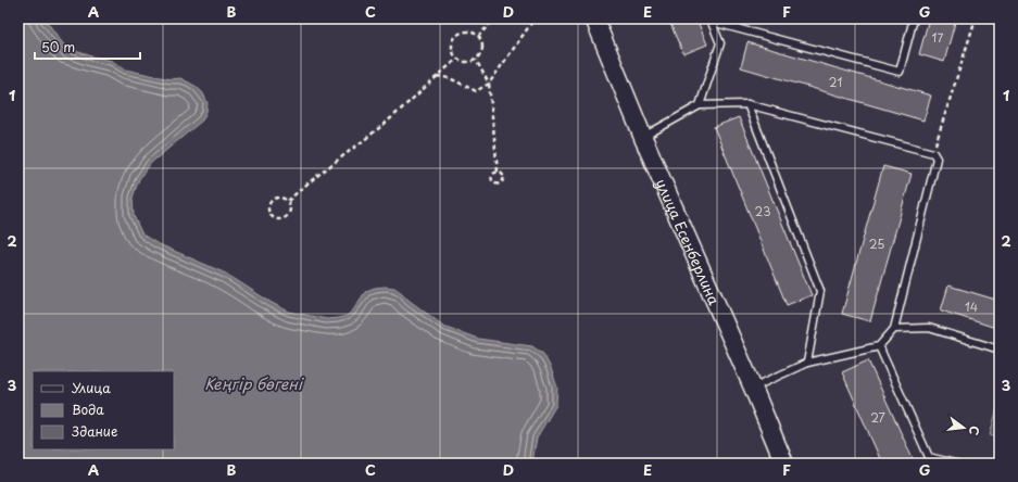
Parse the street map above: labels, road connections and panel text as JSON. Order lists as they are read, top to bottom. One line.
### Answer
{"streets":{"street":["улица Есенберлина"]},"water":["Кеңгір бөгені"],"house_numbers":["17","21","23","25","14","27"],"legend":["Улица","Вода","Здание"],"scale_bar":"50 m","north":"right","grid":{"columns":["A","B","C","D","E","F","G"],"rows":["1","2","3"]}}
